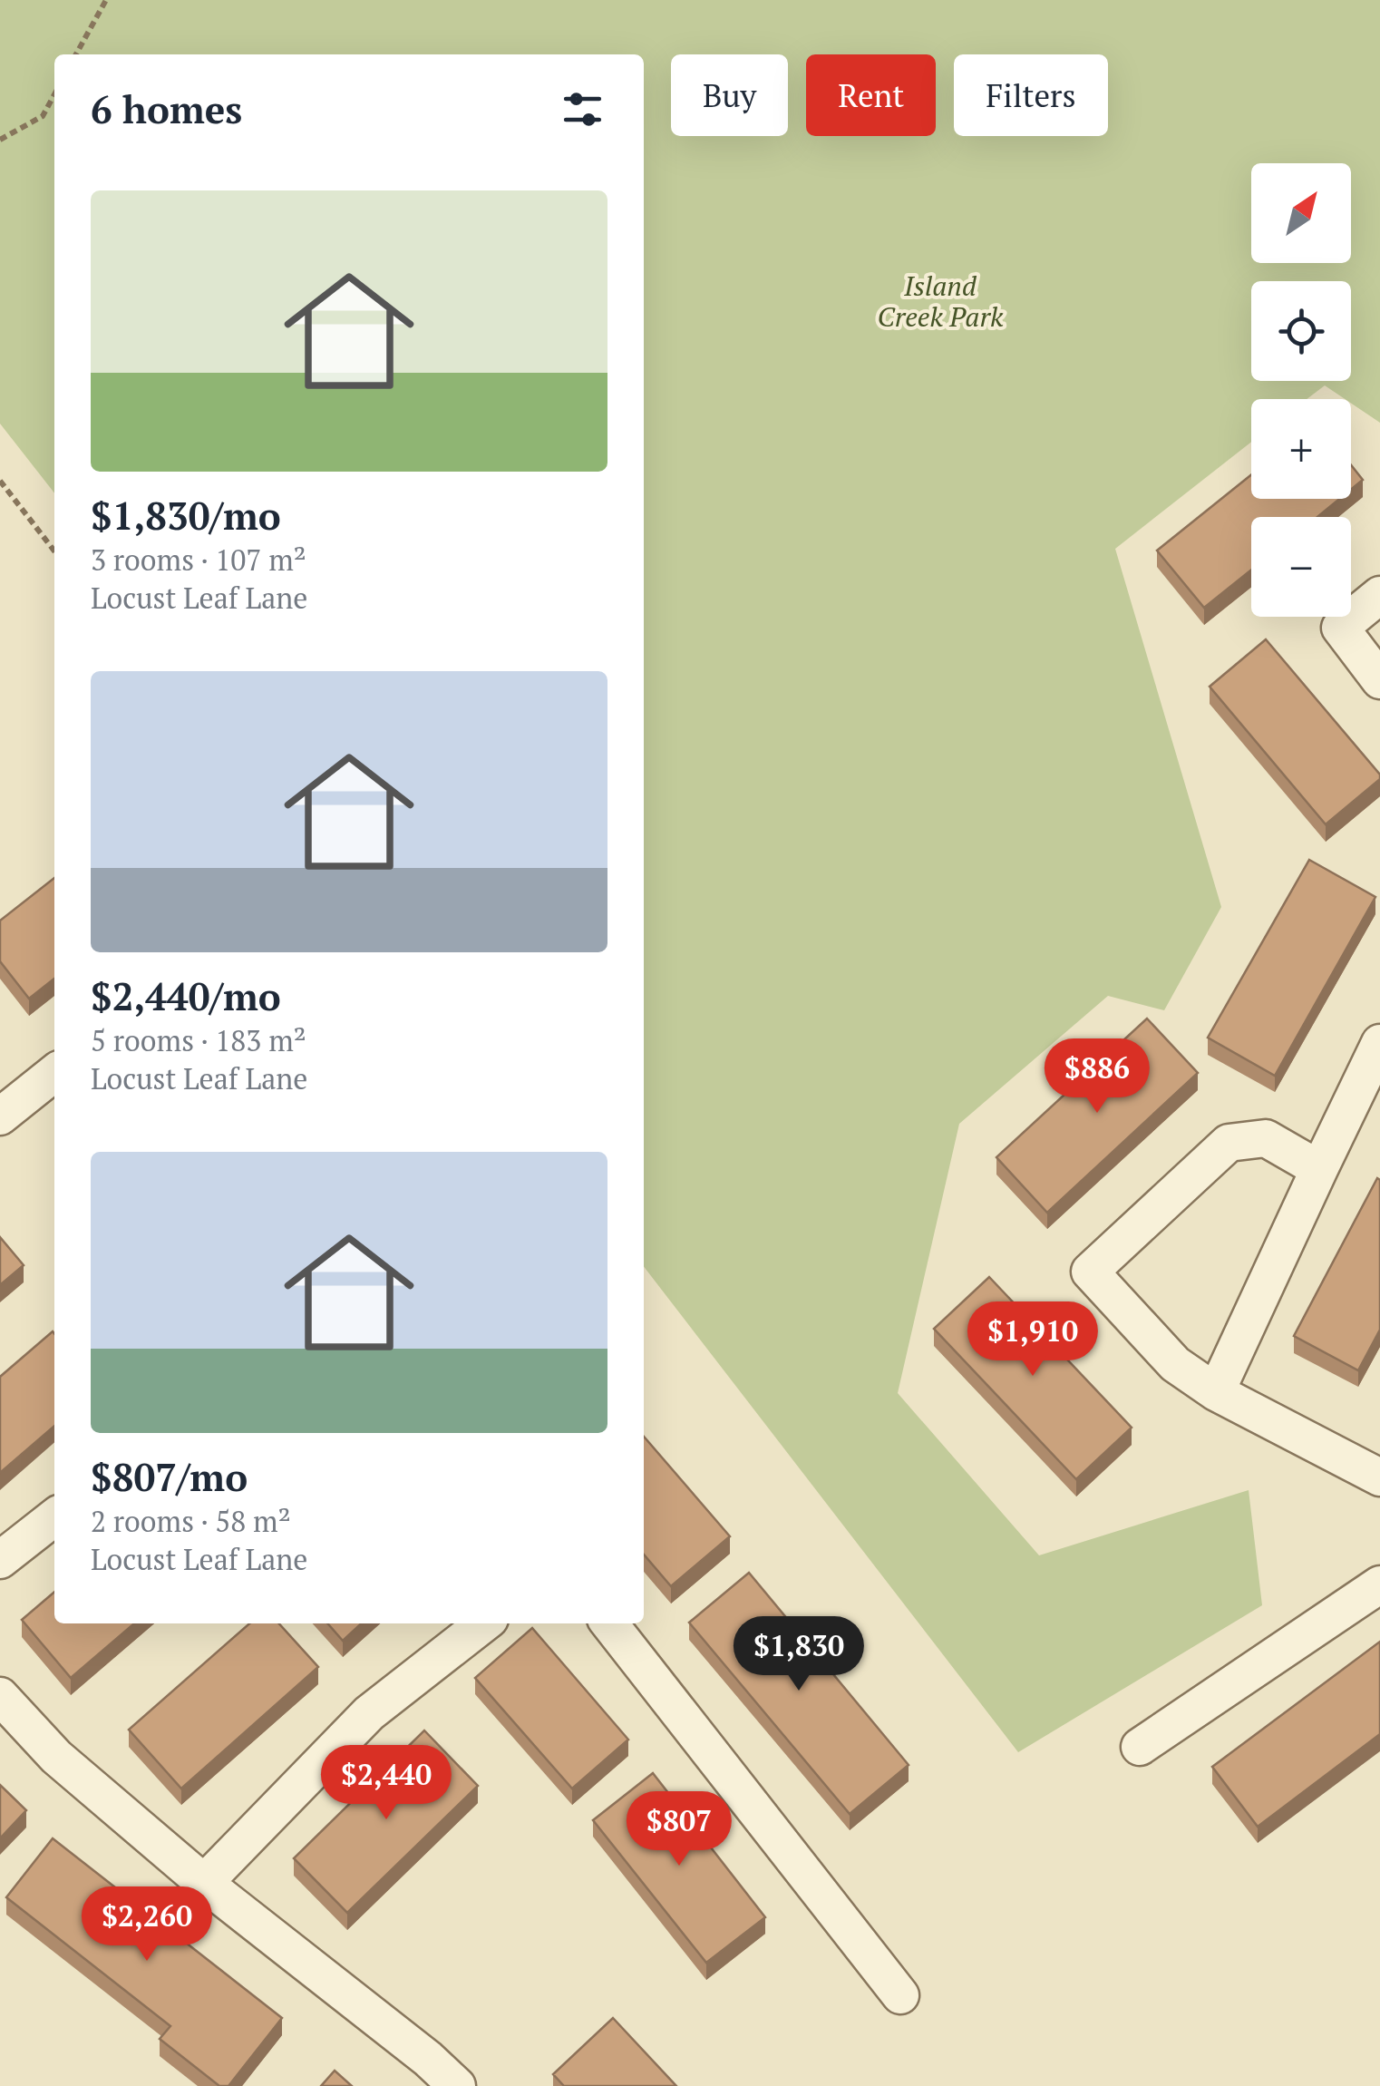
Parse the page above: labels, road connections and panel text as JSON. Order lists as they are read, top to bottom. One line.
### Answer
{"parks":["Island Creek Park"],"north":"top right","page":{"chip":["Buy","Rent","Filters"],"heading":"6 homes","map_buttons":["+","−"],"list":[{"name":"$1,830/mo","note":"3 rooms · 107 m² · Locust Leaf Lane"},{"name":"$2,440/mo","note":"5 rooms · 183 m² · Locust Leaf Lane"},{"name":"$807/mo","note":"2 rooms · 58 m² · Locust Leaf Lane"}],"price":["$886","$1,910","$1,830","$2,440","$807","$2,260"]}}
